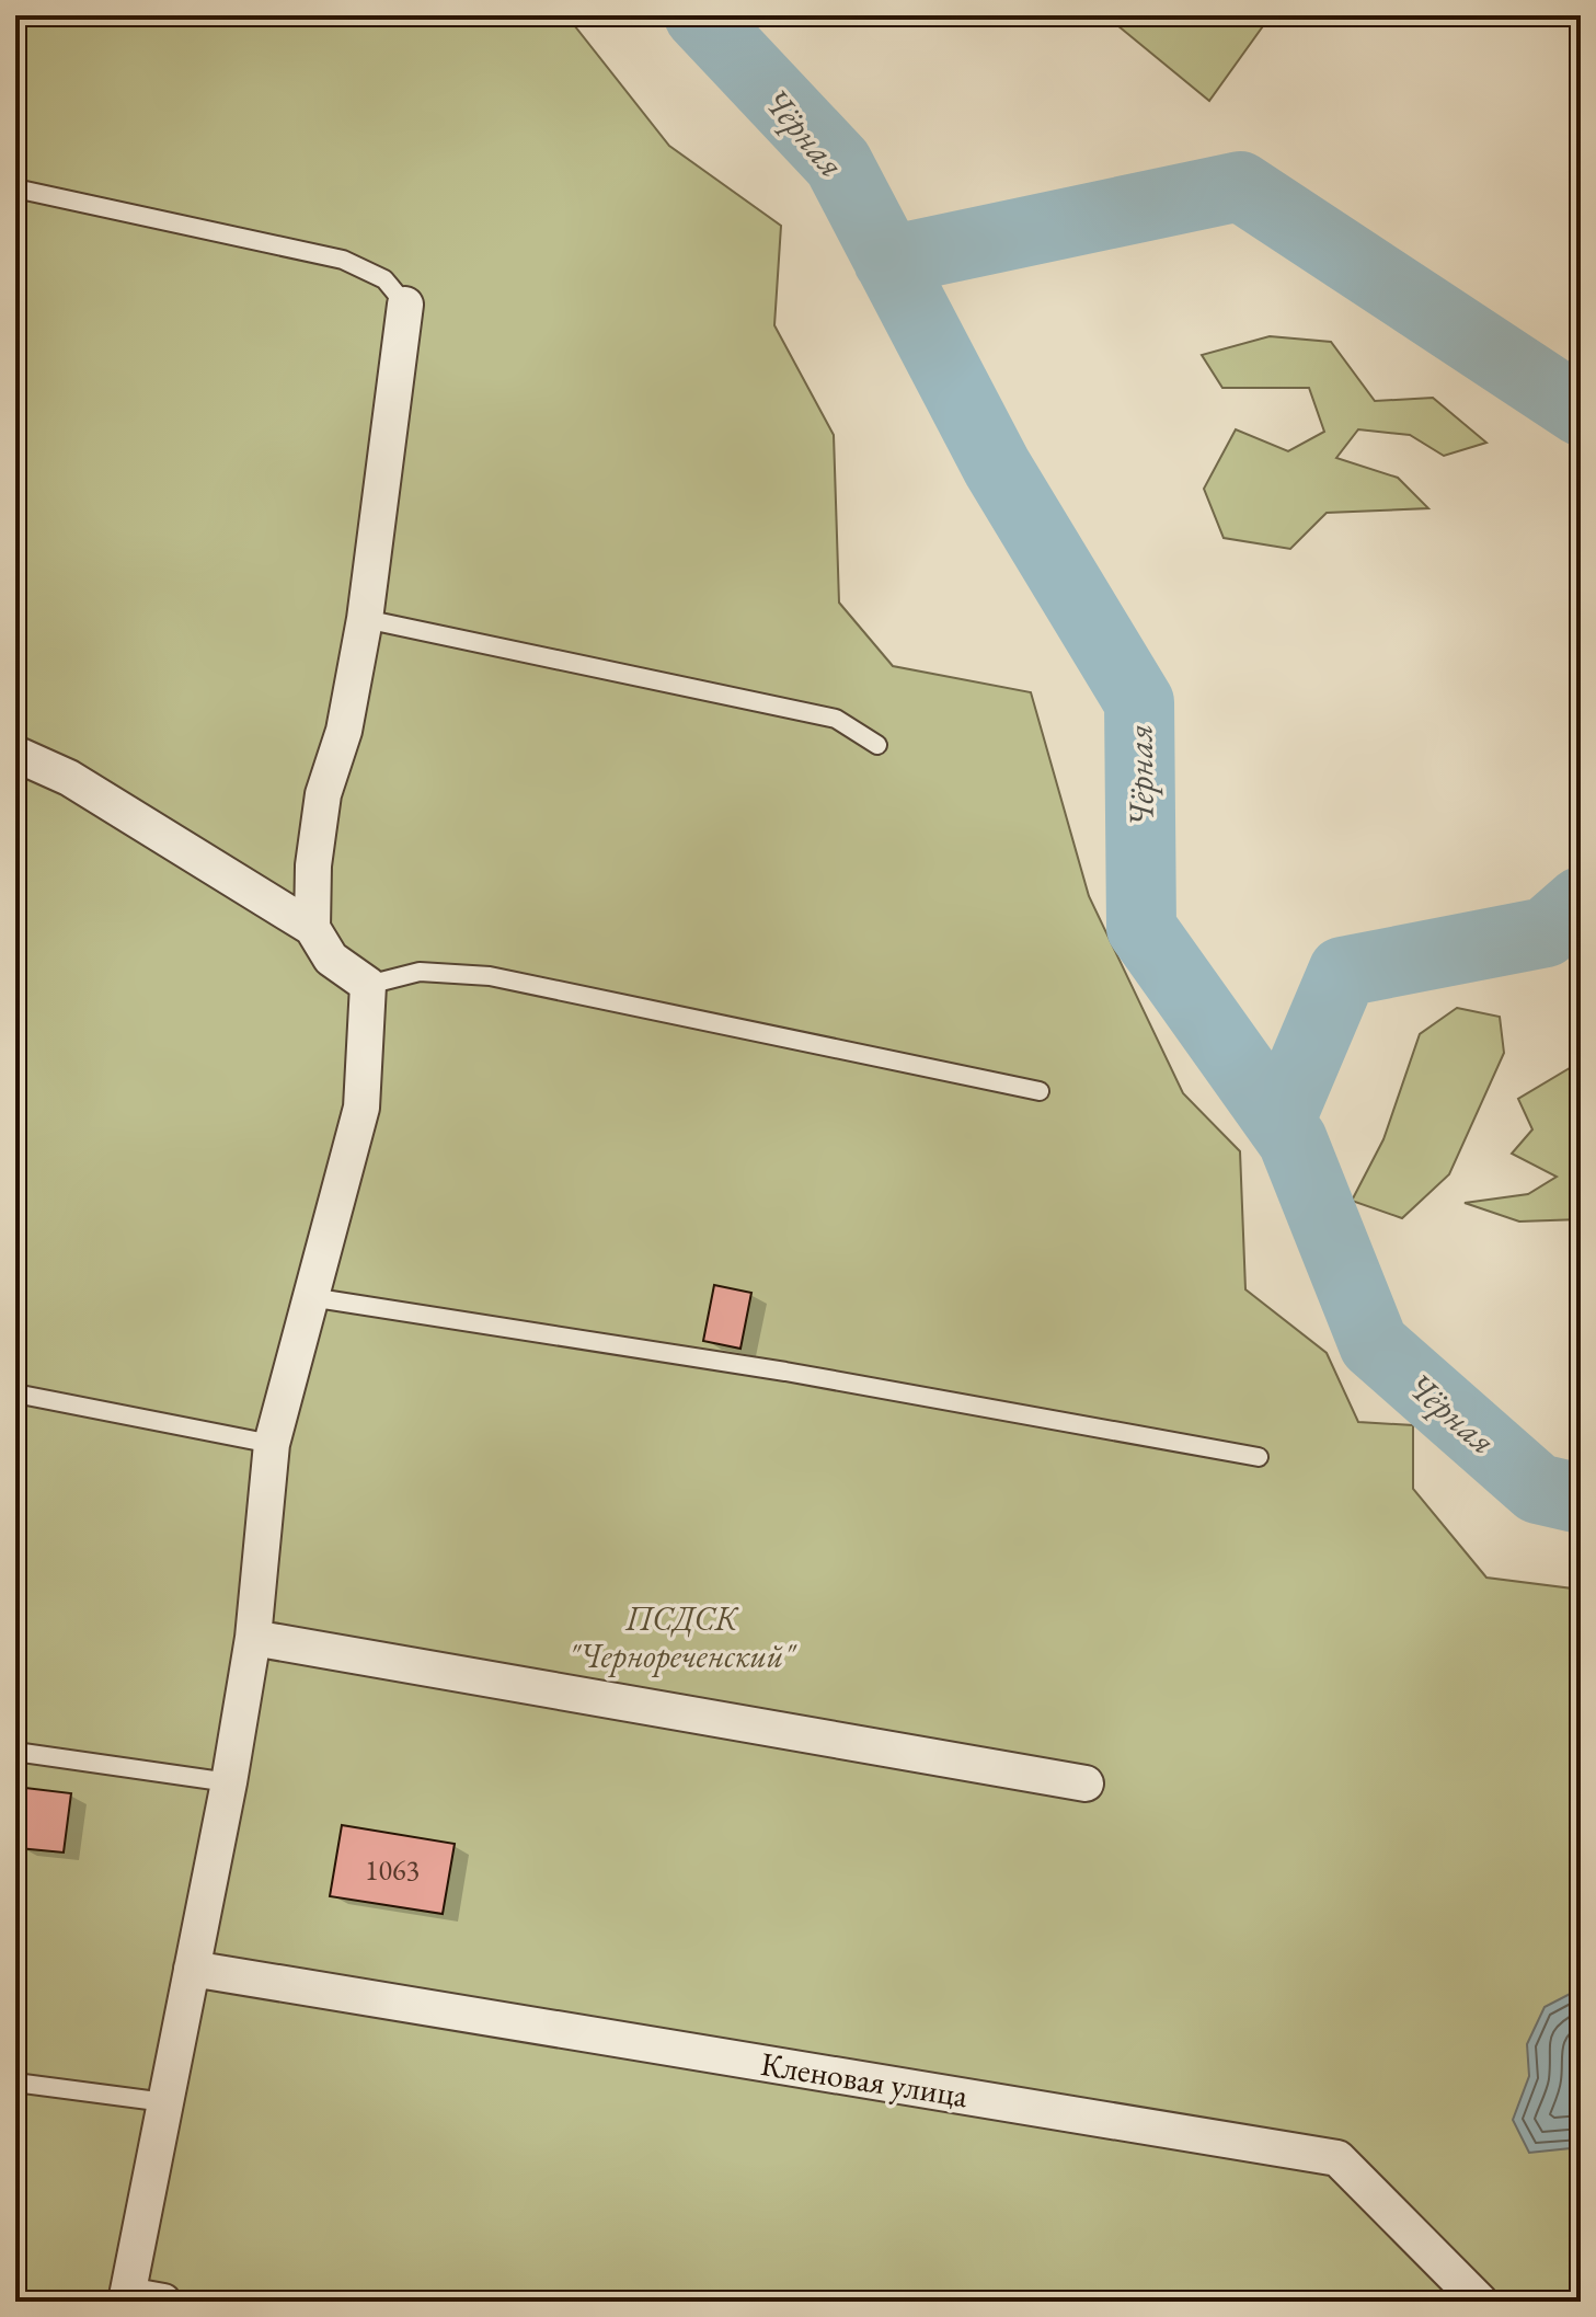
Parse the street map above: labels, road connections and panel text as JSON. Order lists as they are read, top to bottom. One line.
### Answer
{"streets":{"street":["Кленовая улица"]},"water":["Чёрная"],"parks":["ПСДСК \"Чернореченский\""],"house_numbers":["1063"]}
